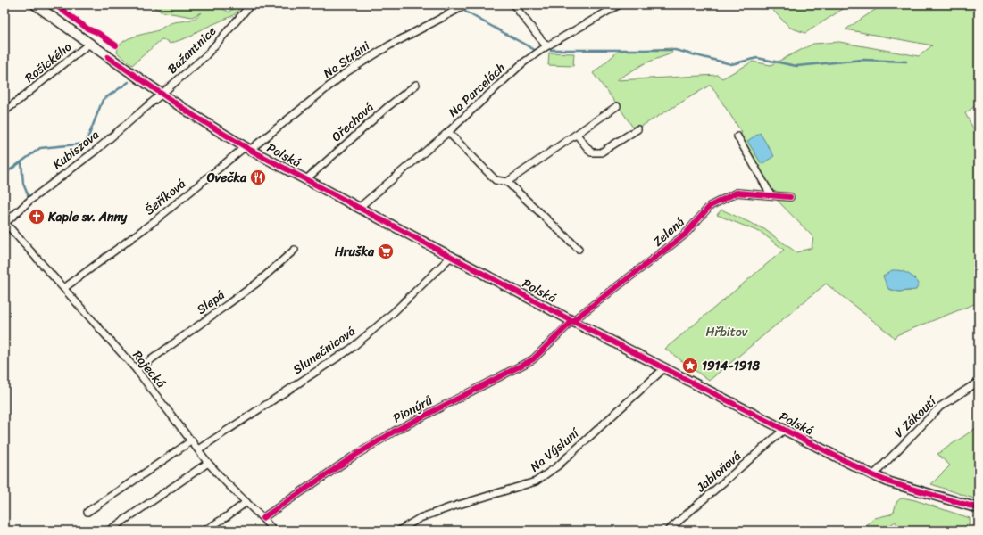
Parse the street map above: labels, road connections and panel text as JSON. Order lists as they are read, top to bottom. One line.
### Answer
{"streets":{"street":["Bažantnice","Na Stráni","Rošického","Na Parcelách","Ořechová","Kubiszova","Polská","Šeříková","Zelená","Slepá","Slunečnicová","Rajecká","Pionýrů","V Zákoutí","Na Výsluní","Jabloňová"]},"crossings":[["Bažantnice","Kubiszova"],["Bažantnice","Polská"],["Na Stráni","Polská"],["Na Stráni","Šeříková"],["Rošického","Polská"],["Na Parcelách","Polská"],["Ořechová","Polská"],["Kubiszova","Polská"],["Kubiszova","Rajecká"],["Polská","Šeříková"],["Polská","Zelená"],["Polská","Slunečnicová"],["Polská","Pionýrů"],["Polská","V Zákoutí"],["Polská","Na Výsluní"],["Polská","Jabloňová"],["Šeříková","Rajecká"],["Zelená","Pionýrů"],["Slepá","Rajecká"],["Slunečnicová","Rajecká"],["Rajecká","Pionýrů"]],"parks":["Hřbitov"],"places":{"restaurant":["Ovečka"],"church":["Kaple sv. Anny"],"supermarket":["Hruška"],"place":["1914-1918"]}}
